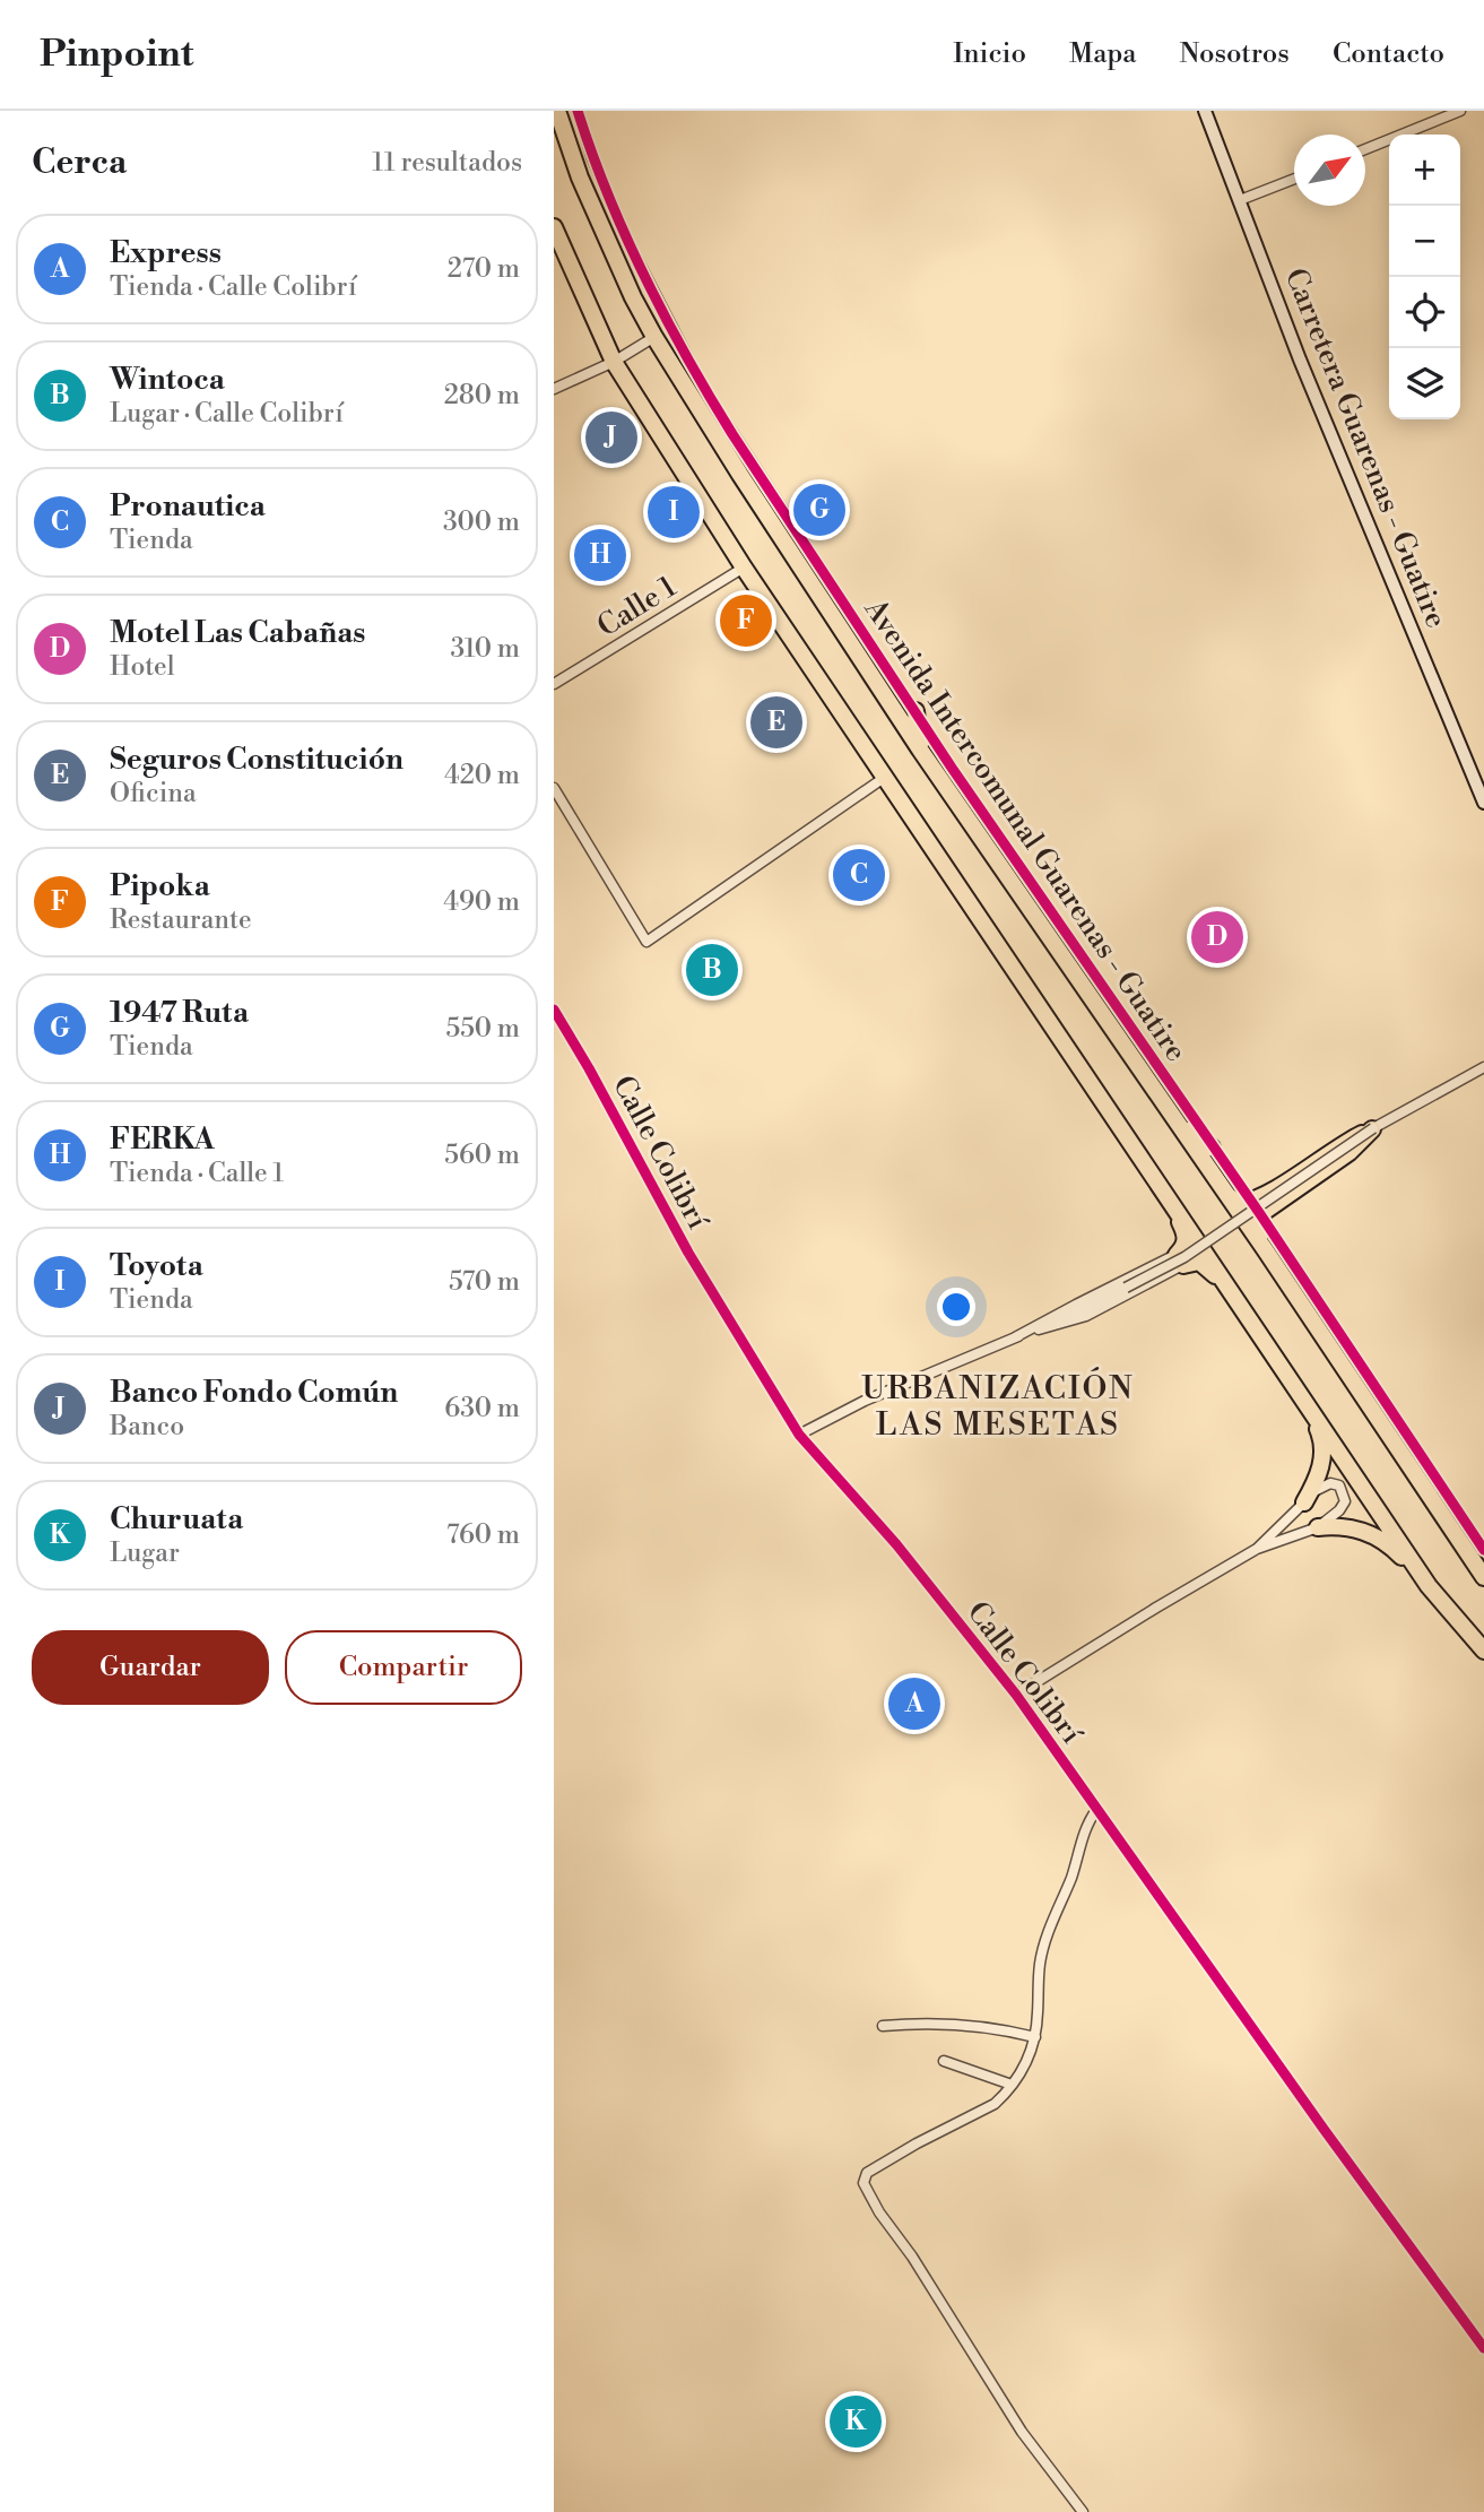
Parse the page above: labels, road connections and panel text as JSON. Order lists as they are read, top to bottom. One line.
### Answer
{"streets":{"highway":["Avenida Intercomunal Guarenas - Guatire"],"main road":["Carretera Guarenas - Guatire"],"street":["Calle 1","Calle Colibrí"]},"districts":["URBANIZACIÓN LAS MESETAS"],"north":"top right","page":{"header":"Pinpoint","nav":["Inicio","Mapa","Nosotros","Contacto"],"heading":["Cerca","11 resultados"],"map_buttons":["+","−"],"list":[{"mark":"A","name":"Express","note":"Tienda · Calle Colibrí","value":"270 m"},{"mark":"B","name":"Wintoca","note":"Lugar · Calle Colibrí","value":"280 m"},{"mark":"C","name":"Pronautica","note":"Tienda","value":"300 m"},{"mark":"D","name":"Motel Las Cabañas","note":"Hotel","value":"310 m"},{"mark":"E","name":"Seguros Constitución","note":"Oficina","value":"420 m"},{"mark":"F","name":"Pipoka","note":"Restaurante","value":"490 m"},{"mark":"G","name":"1947 Ruta","note":"Tienda","value":"550 m"},{"mark":"H","name":"FERKA","note":"Tienda · Calle 1","value":"560 m"},{"mark":"I","name":"Toyota","note":"Tienda","value":"570 m"},{"mark":"J","name":"Banco Fondo Común","note":"Banco","value":"630 m"},{"mark":"K","name":"Churuata","note":"Lugar","value":"760 m"}],"pins":["J","G","I","H","F","E","C","D","B","A","K"],"buttons":["Guardar","Compartir"]}}
